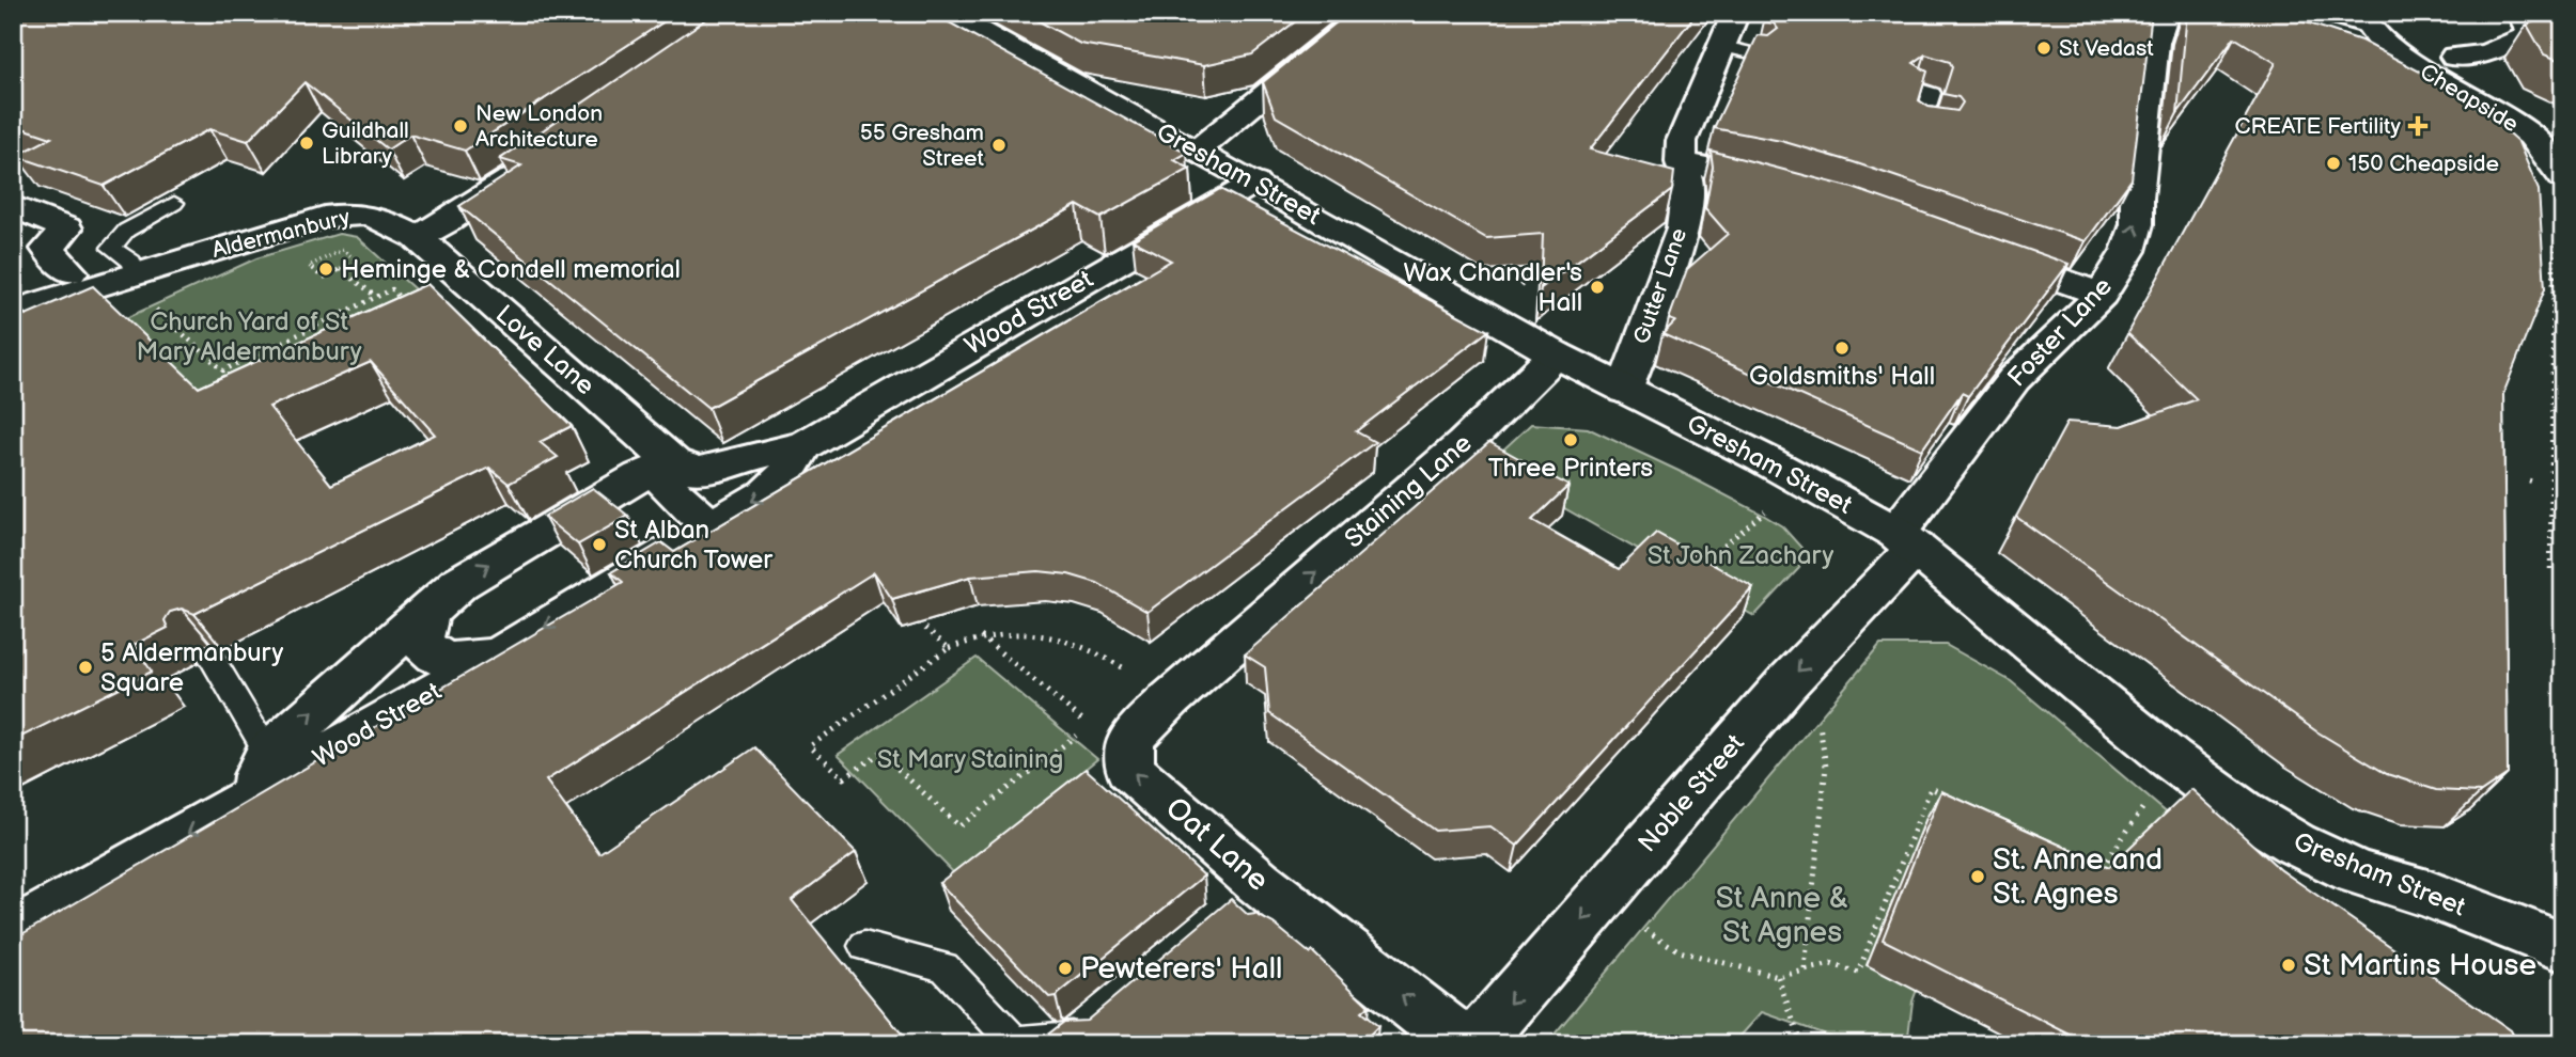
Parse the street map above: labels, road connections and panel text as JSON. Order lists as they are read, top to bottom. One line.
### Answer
{"streets":{"street":["Cheapside","Gresham Street","Aldermanbury","Gutter Lane","Wood Street","Foster Lane","Love Lane","Staining Lane","Noble Street","Oat Lane"]},"crossings":[["Gresham Street","Gutter Lane"],["Gresham Street","Wood Street"],["Gresham Street","Foster Lane"],["Gresham Street","Staining Lane"],["Gresham Street","Noble Street"],["Aldermanbury","Love Lane"],["Wood Street","Love Lane"],["Foster Lane","Noble Street"],["Staining Lane","Oat Lane"]],"one_way":["Foster Lane","Staining Lane","Noble Street"],"parks":["Church Yard of St Mary Aldermanbury","St John Zachary","St Mary Staining","St Anne & St Agnes"],"places":{"other":["St Vedast","New London Architecture","Guildhall Library","55 Gresham Street","150 Cheapside","Heminge & Condell memorial","Wax Chandler's Hall","Goldsmiths' Hall","Three Printers","St Alban Church Tower","5 Aldermanbury Square","St. Anne and St. Agnes","St Martins House","Pewterers' Hall"],"health":["CREATE Fertility"]}}
